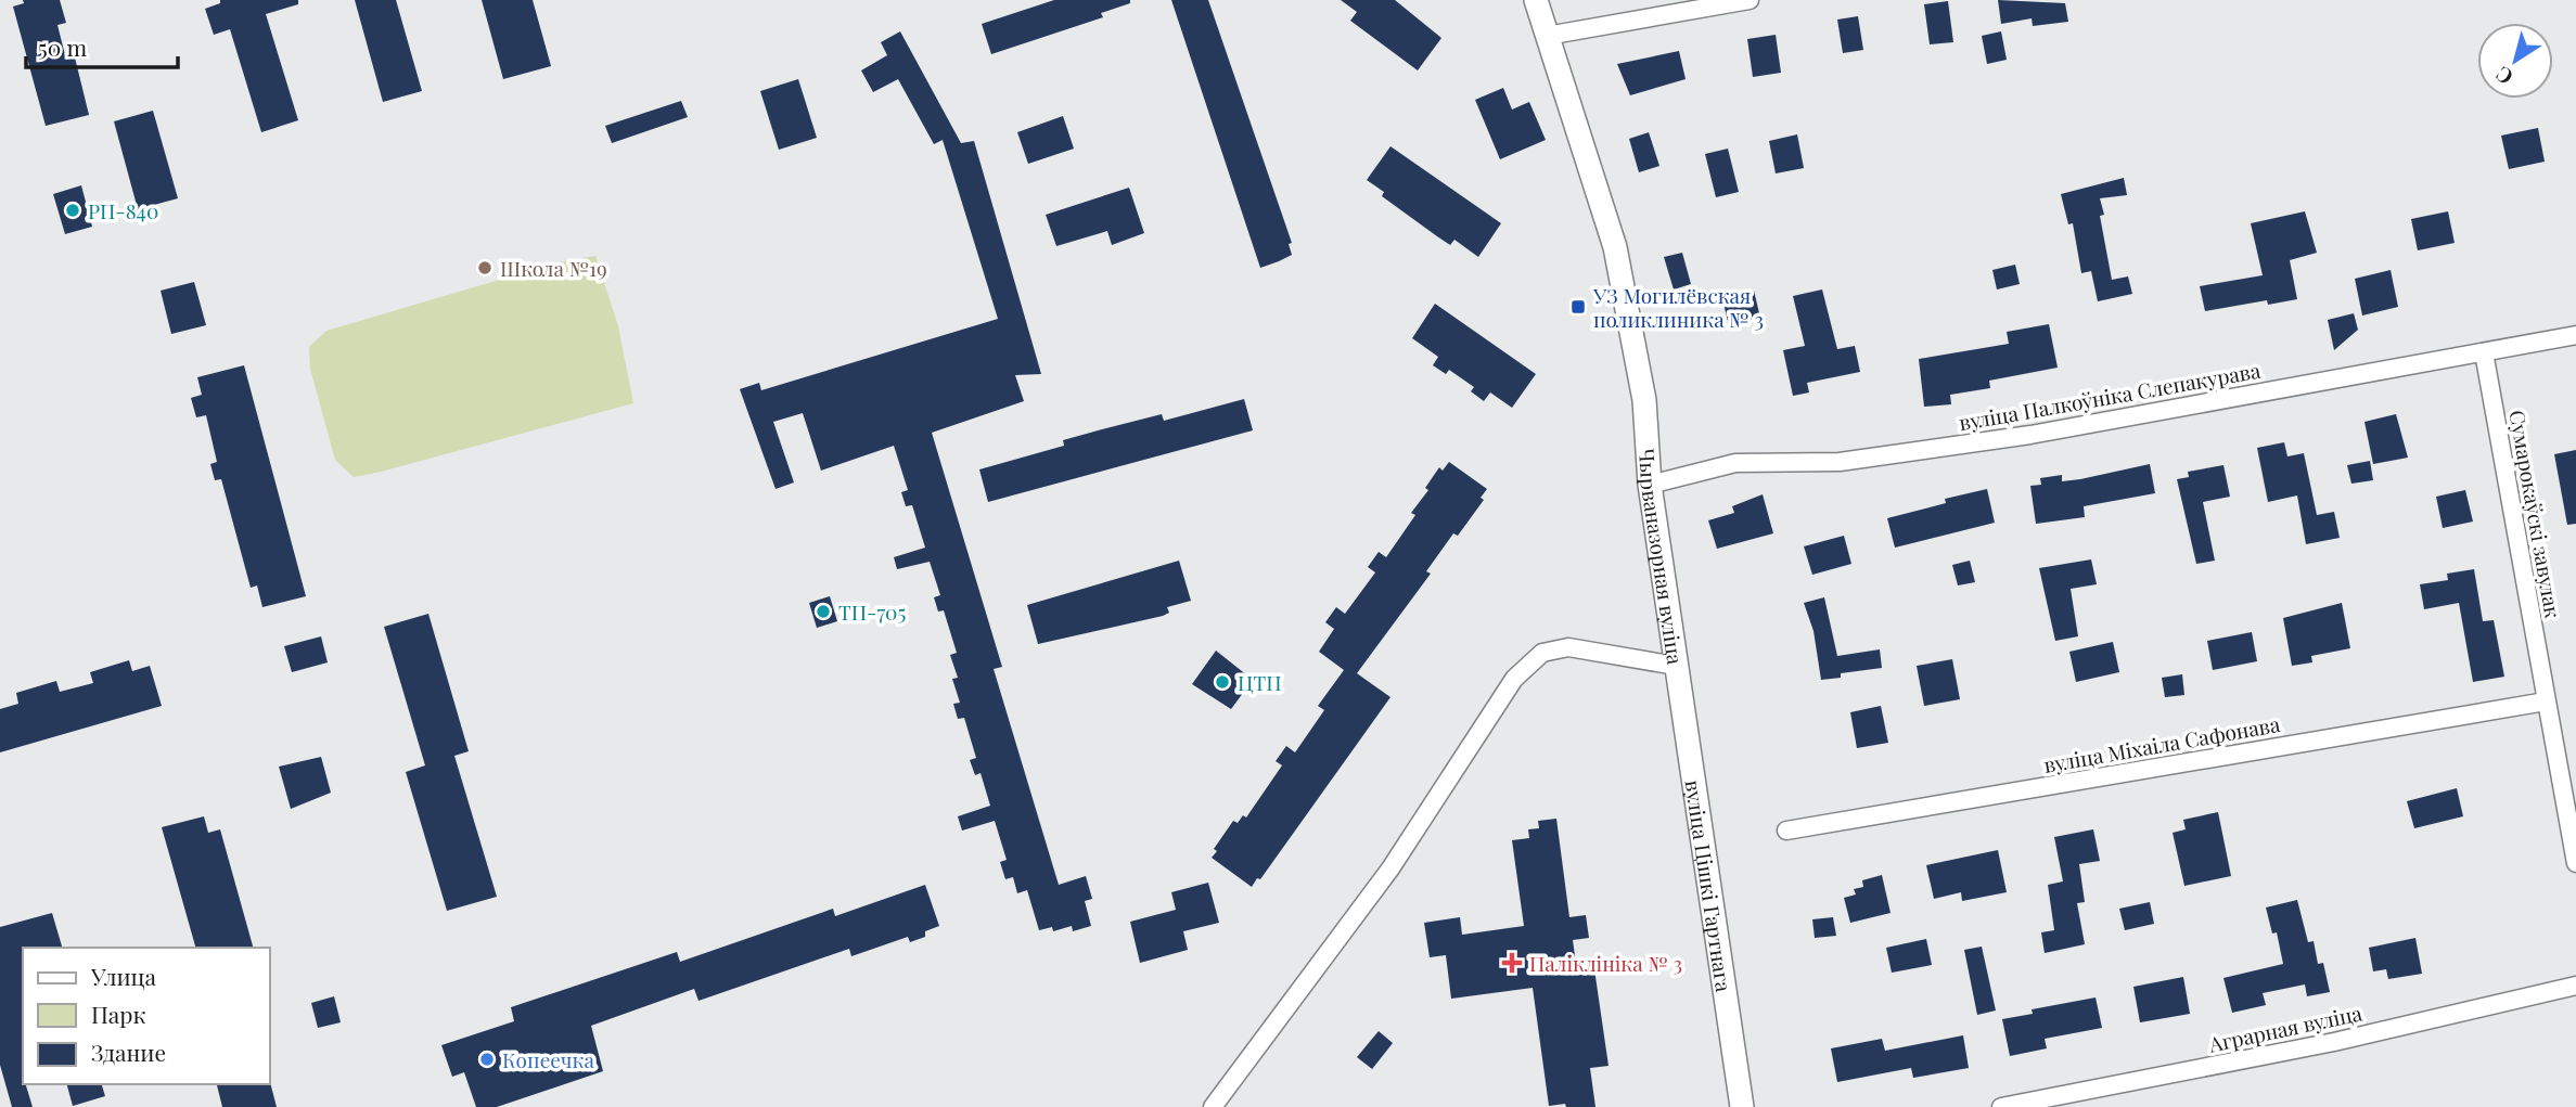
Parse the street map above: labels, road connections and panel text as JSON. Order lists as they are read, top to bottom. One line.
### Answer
{"streets":{"street":["вуліца Палкоўніка Слепакурава","Сумарокаўскі завулак","Чырваназорная вуліца","вуліца Міхаіла Сафонава","вуліца Цішкі Гартнага","Аграрная вуліца"]},"crossings":[["вуліца Палкоўніка Слепакурава","Сумарокаўскі завулак"],["вуліца Палкоўніка Слепакурава","Чырваназорная вуліца"],["Сумарокаўскі завулак","вуліца Міхаіла Сафонава"],["Чырваназорная вуліца","вуліца Цішкі Гартнага"]],"places":{"other":["РП-840","Школа №19","ТП-705","ЦТП","Копеечка"],"transit":["УЗ Могилёвская поликлиника № 3"],"health":["Паліклініка № 3"]},"legend":["Улица","Парк","Здание"],"scale_bar":"50 m","north":"bottom left"}
